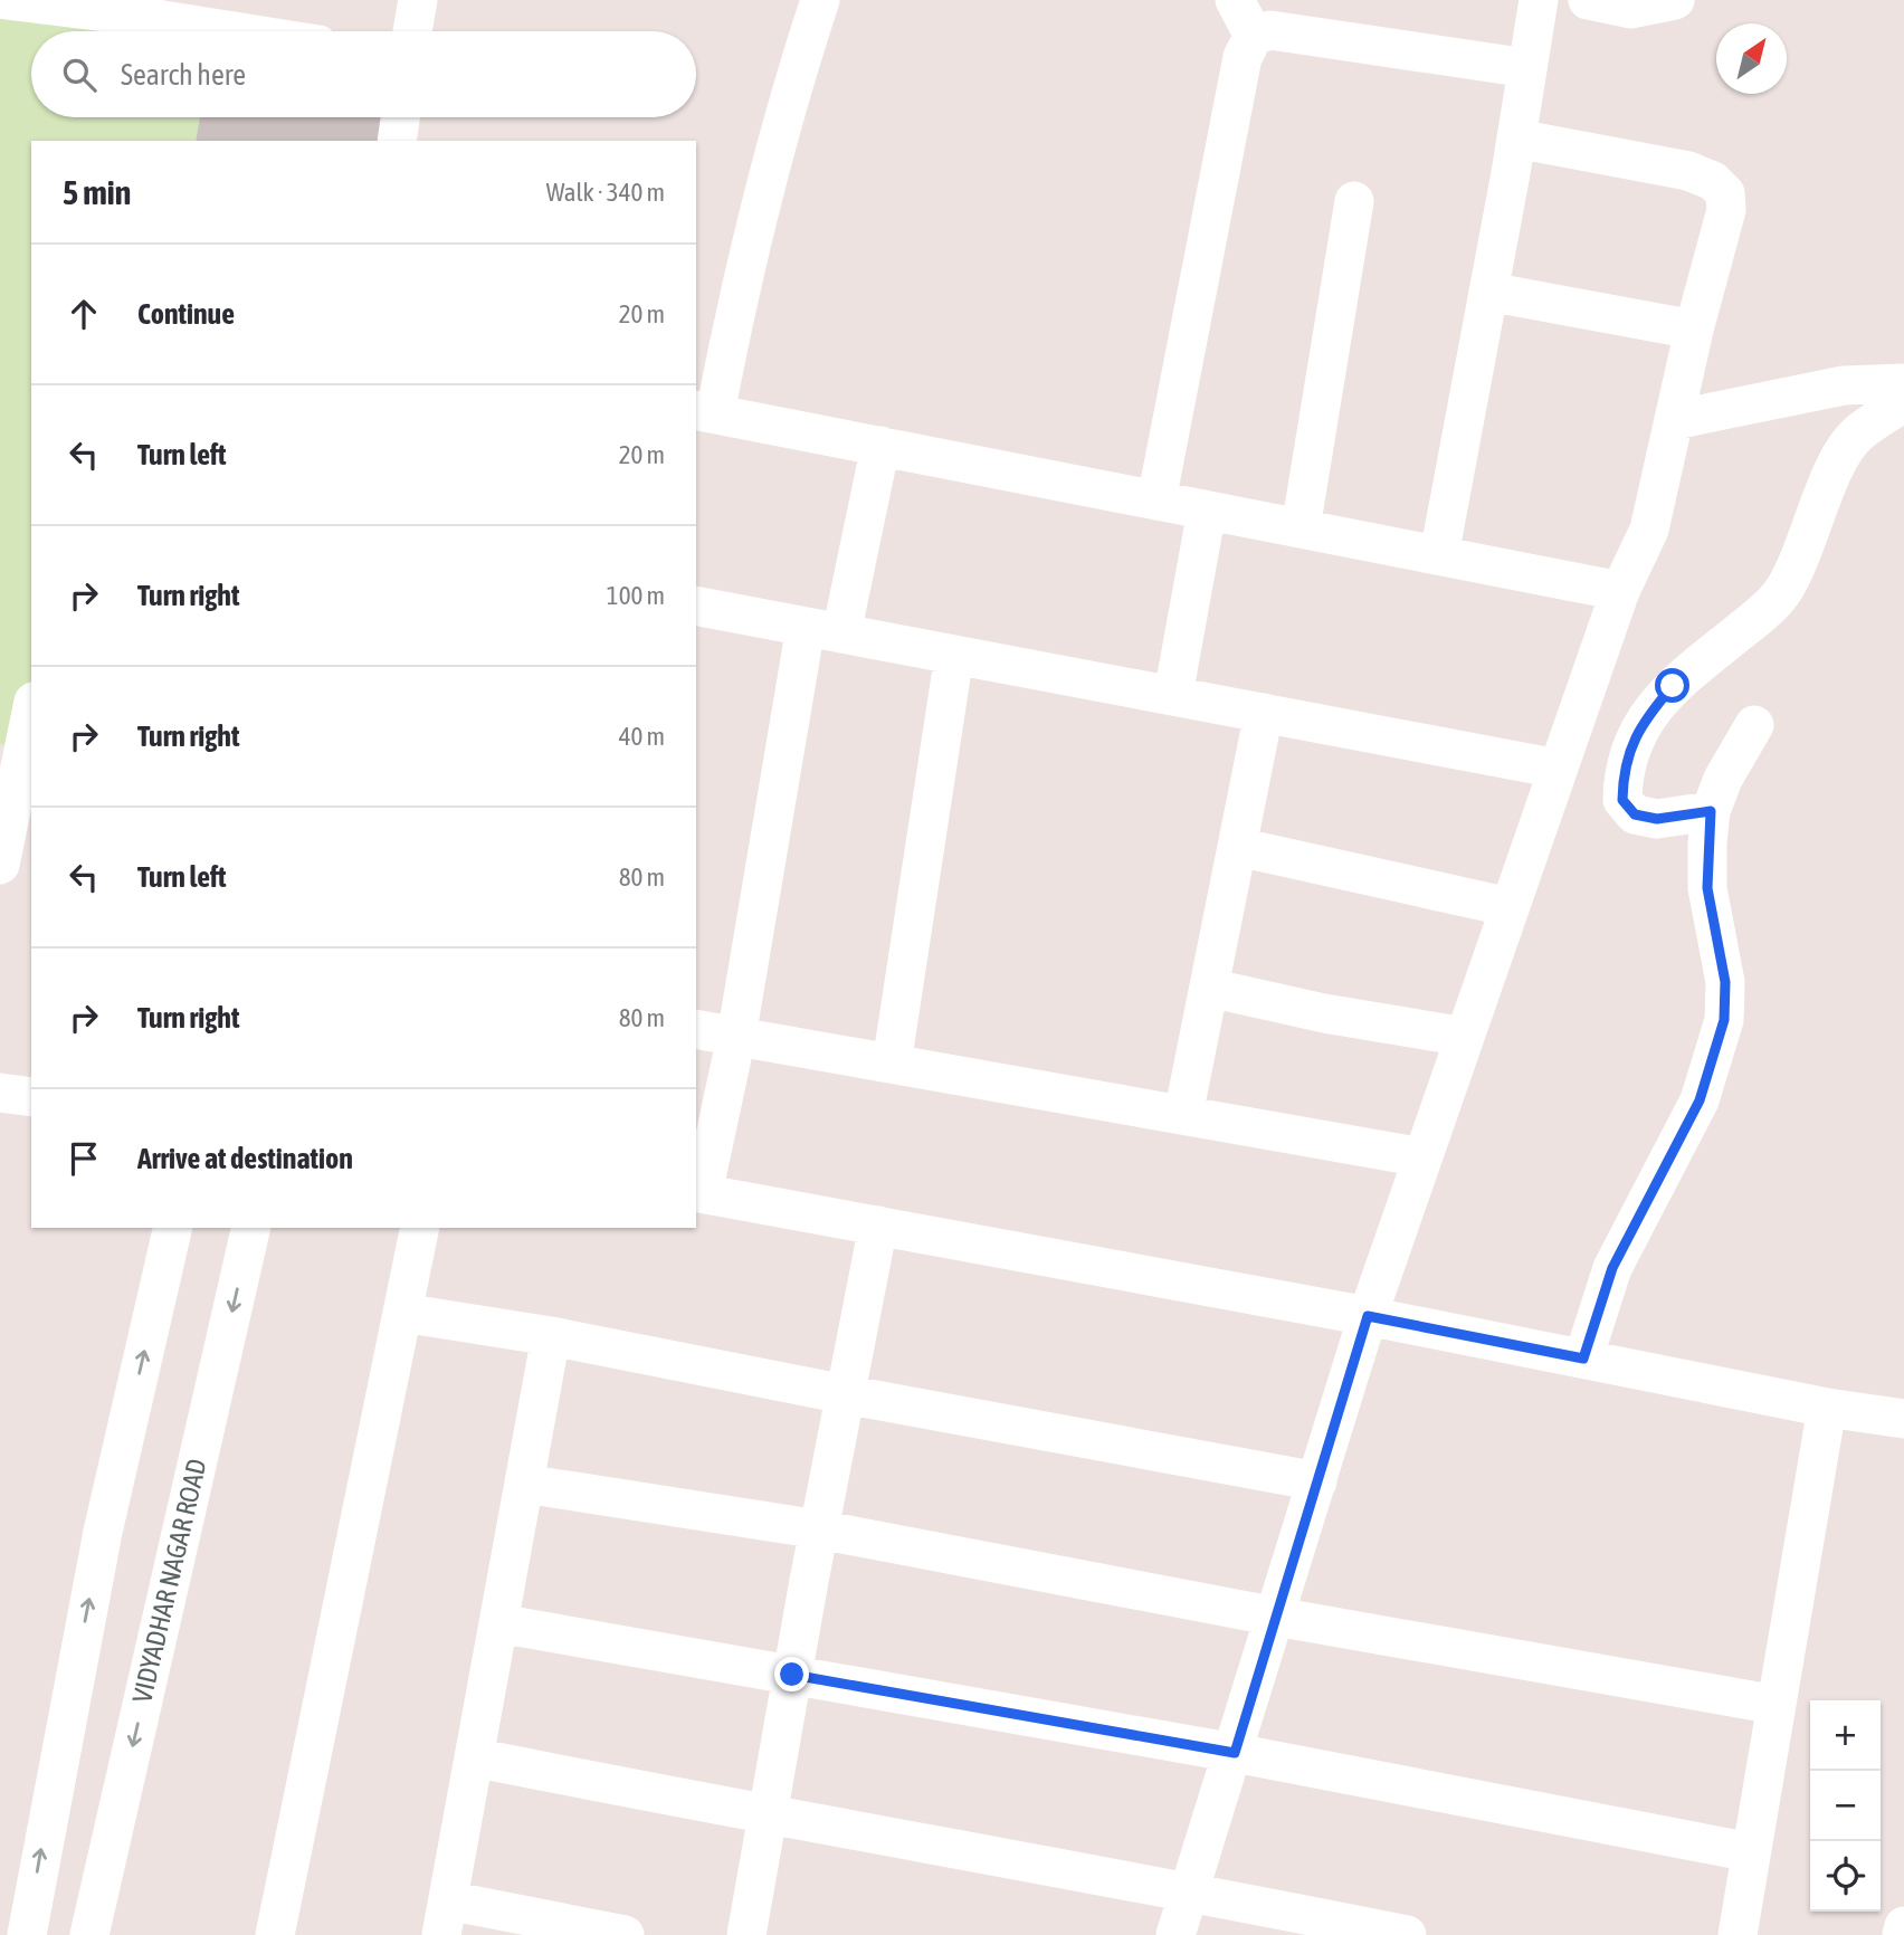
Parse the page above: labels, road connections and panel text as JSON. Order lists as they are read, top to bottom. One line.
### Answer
{"streets":{"street":["VIDYADHAR NAGAR ROAD"]},"north":"top right","page":{"search":"Search here","heading":["5 min","Walk · 340 m"],"list":[["Continue","20 m"],["Turn left","20 m"],["Turn right","100 m"],["Turn right","40 m"],["Turn left","80 m"],["Turn right","80 m"],"Arrive at destination"],"map_buttons":["+","−"]}}
